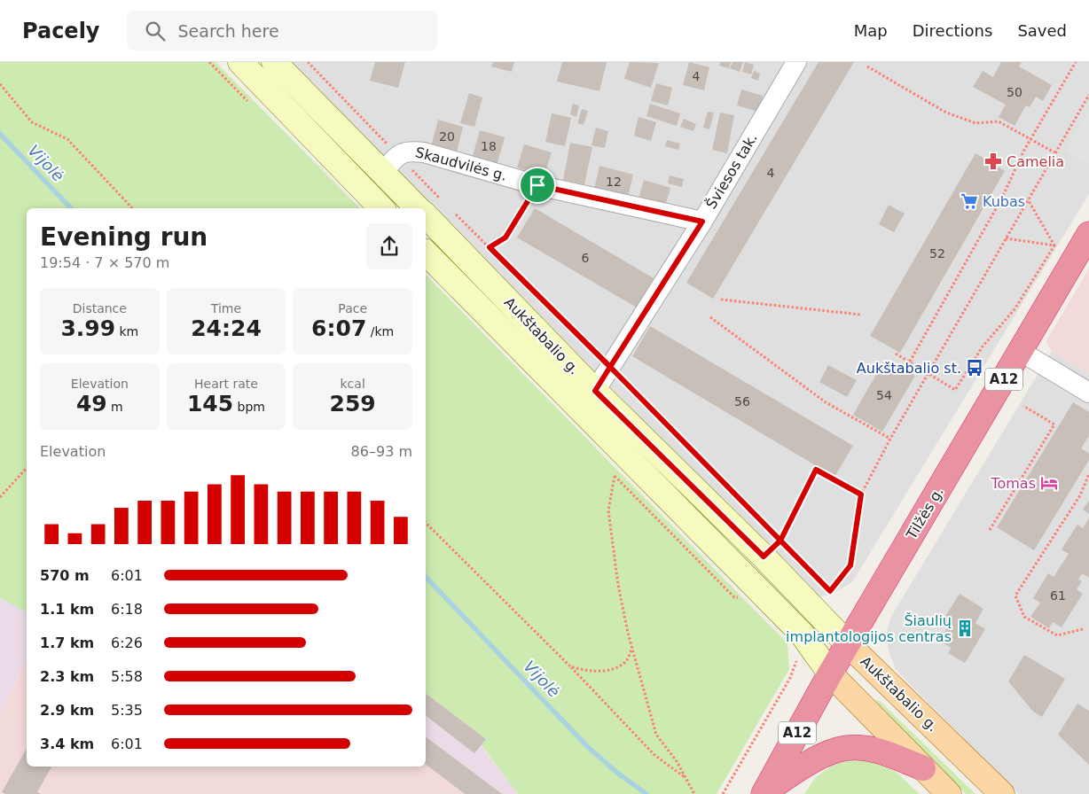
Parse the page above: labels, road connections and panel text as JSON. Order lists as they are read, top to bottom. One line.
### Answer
{"streets":{"highway":["A12","Tilžės g."],"main road":["Aukštabalio g."],"street":["Skaudvilės g.","Šviesos tak."]},"crossings":[["Skaudvilės g.","Šviesos tak."],["Skaudvilės g.","Aukštabalio g."],["Šviesos tak.","Aukštabalio g."],["Aukštabalio g.","Tilžės g."]],"water":["Vijolė"],"places":{"pharmacy":["Camelia"],"supermarket":["Kubas"],"bus stop":["Aukštabalio st."],"hotel":["Tomas"],"building":["Šiaulių implantologijos centras"]},"house_numbers":["4","50","20","18","4","12","52","6","54","56","61"],"page":{"header":"Pacely","search":"Search here","nav":["Map","Directions","Saved"],"heading":["Evening run","19:54 · 7 × 570 m"],"stats":[["Distance","3.99 km"],["Time","24:24"],["Pace","6:07 /km"],["Elevation","49 m"],["Heart rate","145 bpm"],["kcal","259"]],"chart":["Elevation","86–93 m"],"list":[{"name":"570 m","note":"6:01"},{"name":"1.1 km","note":"6:18"},{"name":"1.7 km","note":"6:26"},{"name":"2.3 km","note":"5:58"},{"name":"2.9 km","note":"5:35"},{"name":"3.4 km","note":"6:01"}]}}
